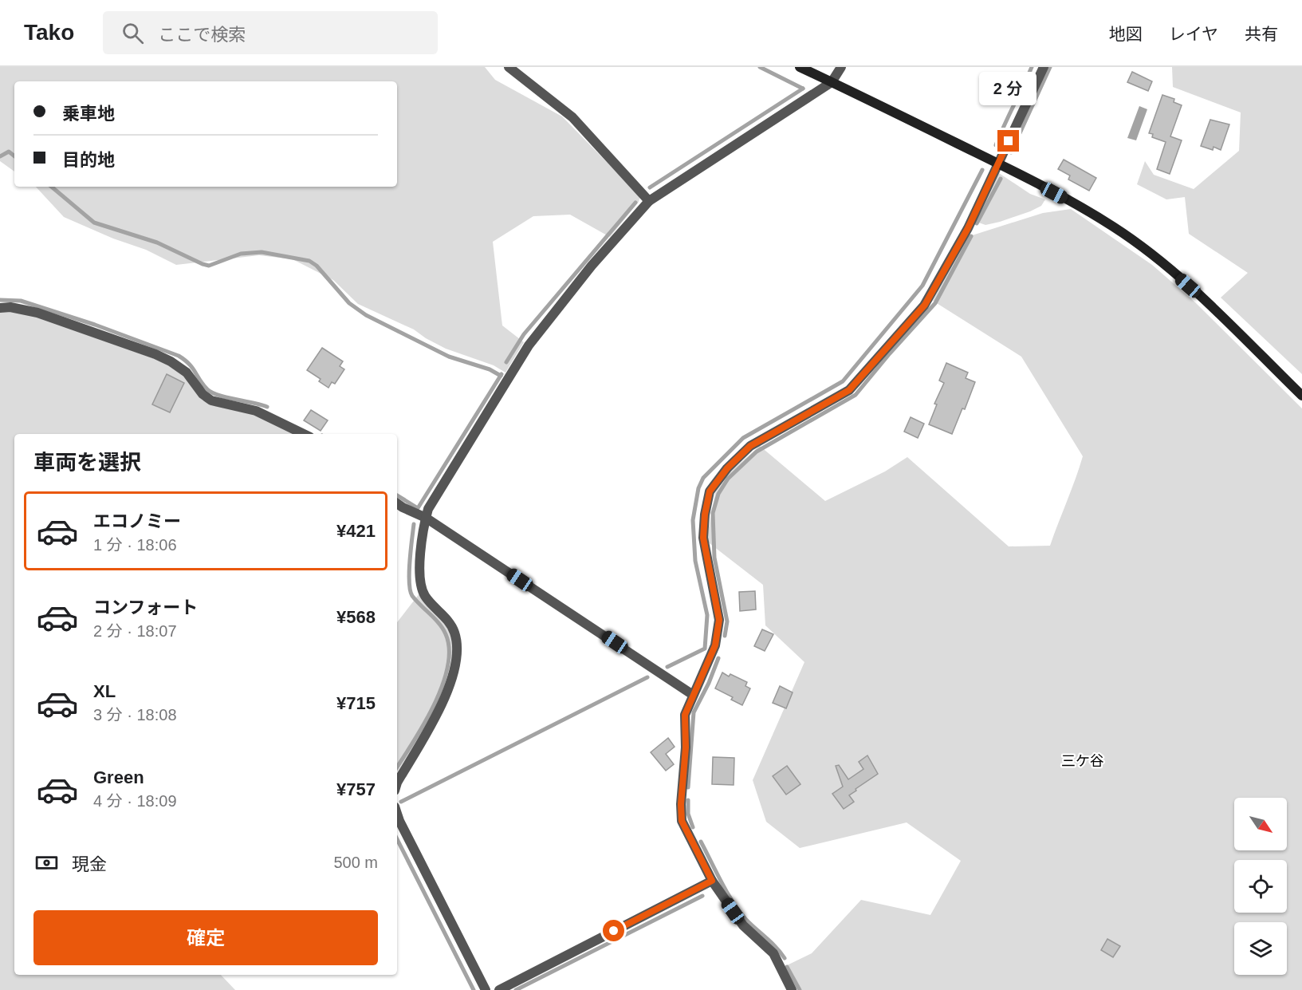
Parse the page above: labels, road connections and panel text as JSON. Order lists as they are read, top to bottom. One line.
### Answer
{"districts":["三ケ谷"],"north":"bottom right","page":{"header":"Tako","search":"ここで検索","nav":["地図","レイヤ","共有"],"bubble":"2 分","banner":["乗車地","目的地"],"heading":"車両を選択","list":[{"name":"エコノミー","note":"1 分 · 18:06","value":"¥421"},{"name":"コンフォート","note":"2 分 · 18:07","value":"¥568"},{"name":"XL","note":"3 分 · 18:08","value":"¥715"},{"name":"Green","note":"4 分 · 18:09","value":"¥757"}],"pay":["現金","500 m"],"buttons":"確定"}}
